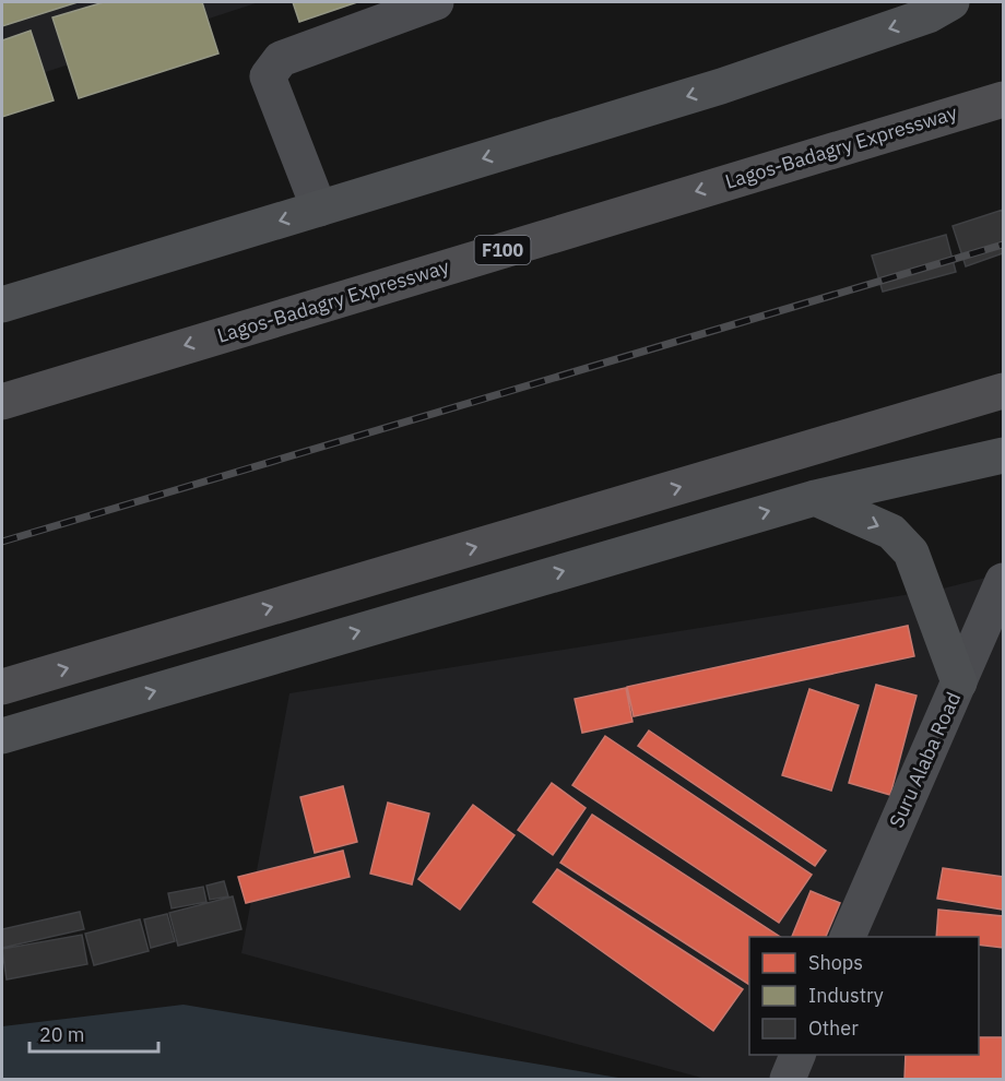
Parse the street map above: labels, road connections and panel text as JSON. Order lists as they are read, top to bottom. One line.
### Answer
{"streets":{"highway":["Lagos-Badagry Expressway","F100"],"street":["Suru Alaba Road"]},"legend":["Shops","Industry","Other"],"scale_bar":"20 m"}
